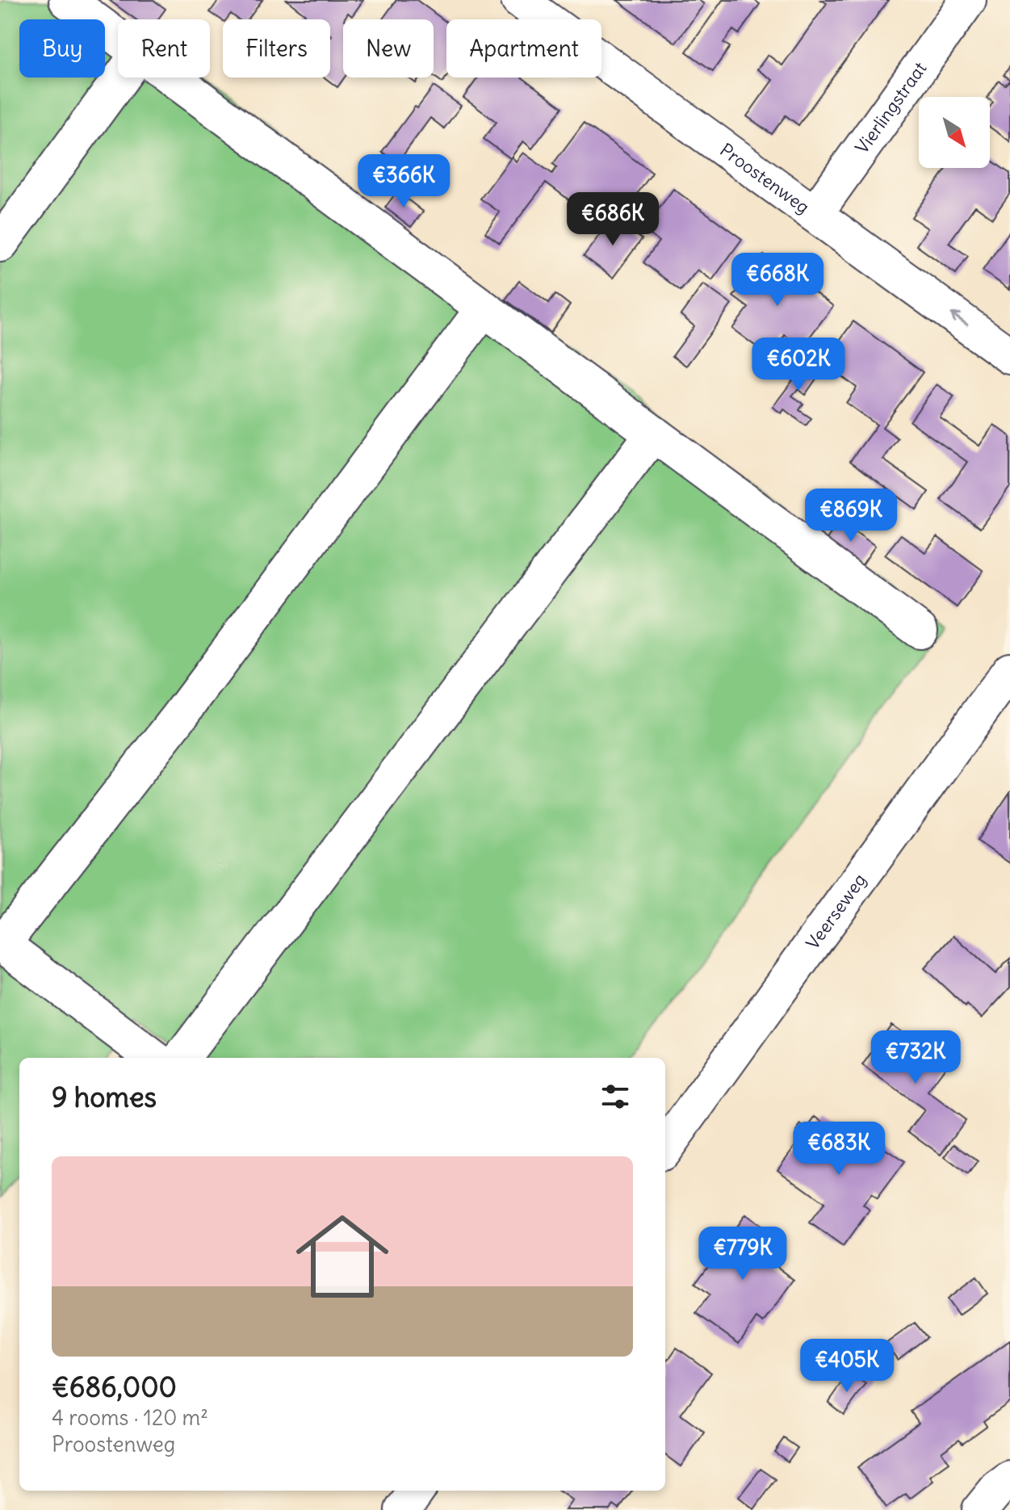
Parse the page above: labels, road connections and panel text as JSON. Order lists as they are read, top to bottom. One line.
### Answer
{"streets":{"street":["Vierlingstraat","Proostenweg","Veerseweg"]},"crossings":[["Vierlingstraat","Proostenweg"]],"north":"bottom right","page":{"chip":["Buy","Rent","Filters","New","Apartment"],"price":["€366K","€686K","€668K","€602K","€869K","€732K","€683K","€779K","€405K"],"heading":"9 homes","list":[{"name":"€686,000","note":"4 rooms · 120 m² · Proostenweg"}]}}
